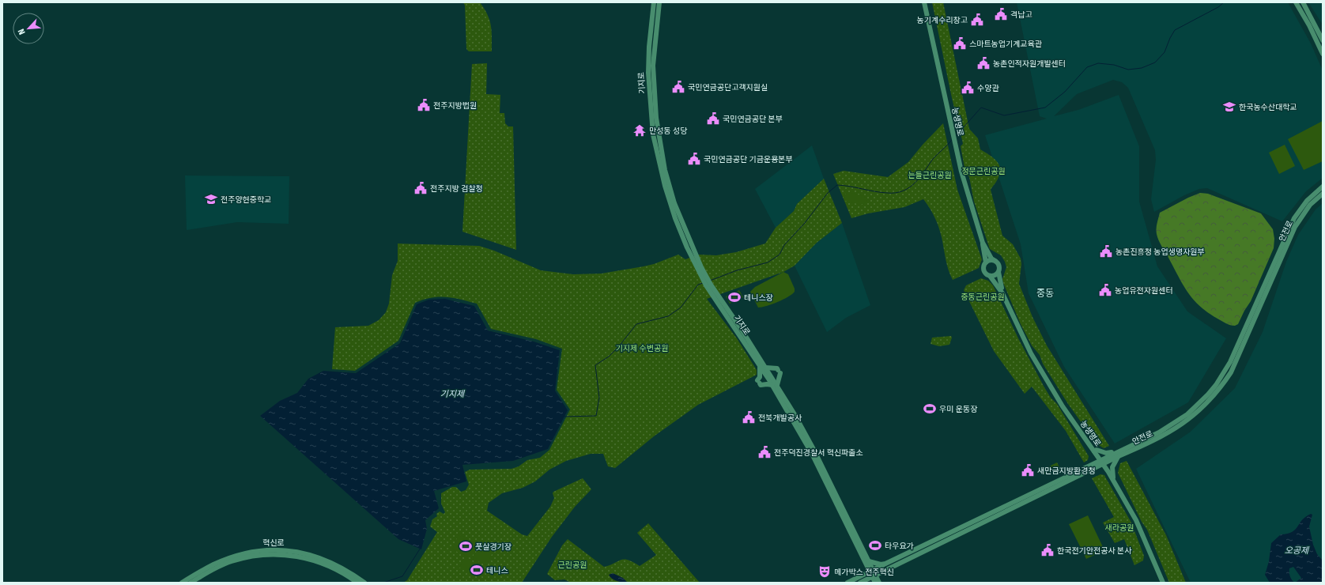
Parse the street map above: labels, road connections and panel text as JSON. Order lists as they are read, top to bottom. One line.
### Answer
{"streets":{"street":["기지로","농생명로","안전로","혁신로"]},"crossings":[["기지로","안전로"],["농생명로","안전로"]],"districts":["중동"],"water":["기지제","오공제"],"parks":["정문근린공원","는들근린공원","중동근린공원","기지제 수변공원","새라공원","근린공원"],"places":{"public building":["격납고","농기계수리창고","스마트농업기계교육관","농촌인적자원개발센터","국민연금공단고객지원실","수양관","전주지방법원","국민연금공단 본부","국민연금공단 기금운용본부","전주지방 검찰청","농촌진흥청 농업생명자원부","농업유전자원센터","전북개발공사","전주덕진경찰서 혁신파출소","새만금지방환경청","한국전기안전공사 본사"],"school or university":["한국농수산대학교","전주양현중학교"],"temple":["만성동 성당"],"sports":["테니스장","우미 운동장","타우요가","풋살경기장","테니스"],"theatre":["메가박스 전주혁신"]},"north":"bottom left"}
